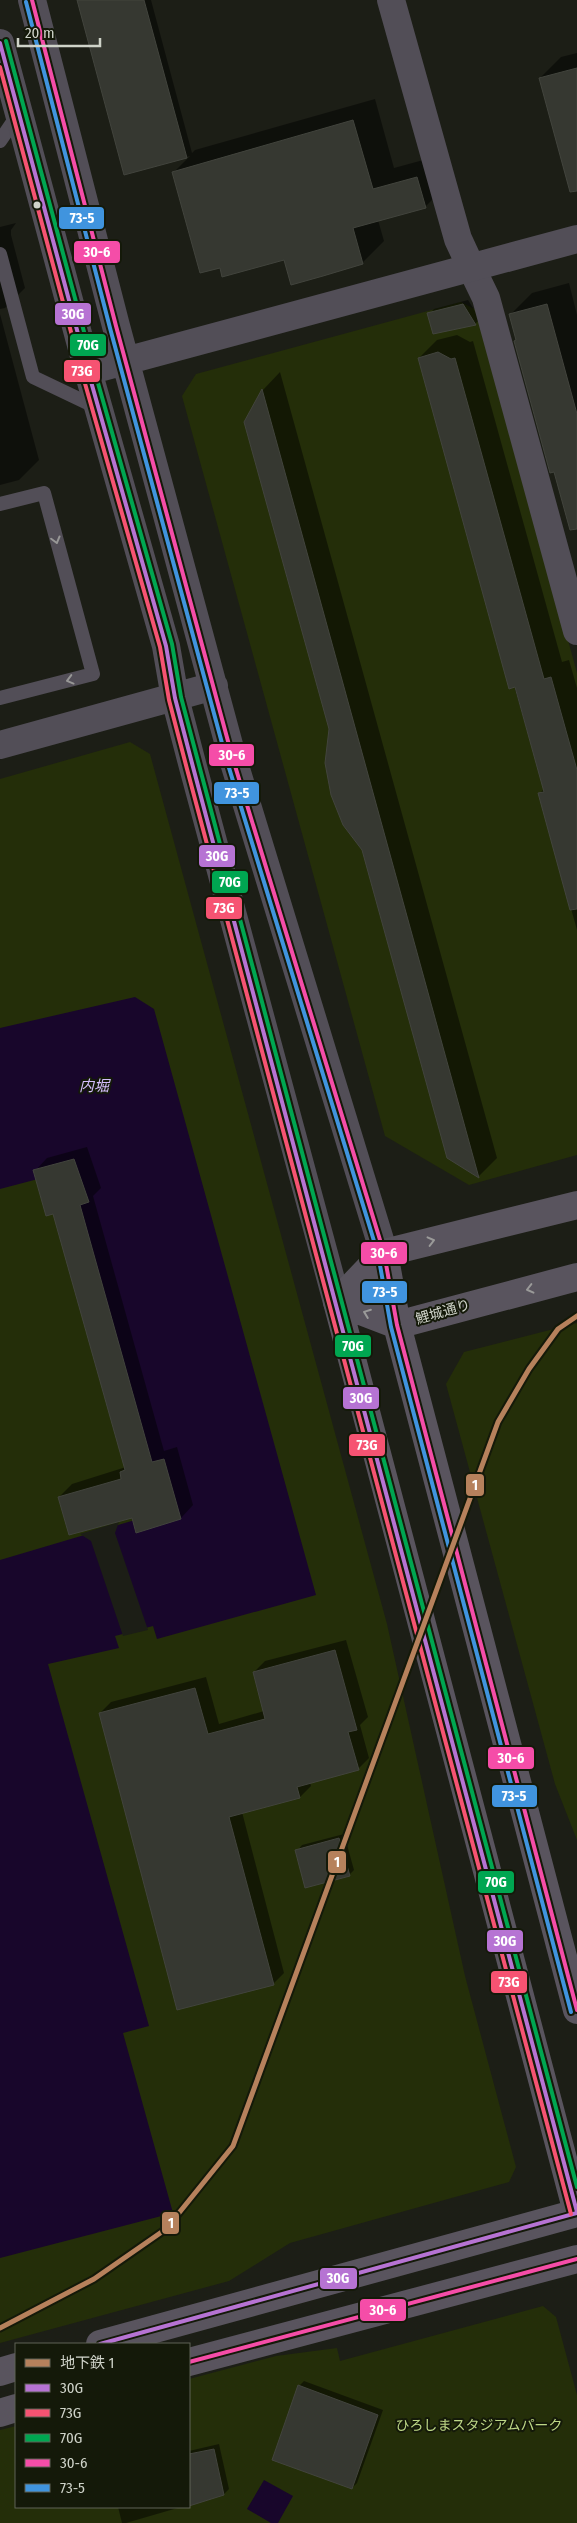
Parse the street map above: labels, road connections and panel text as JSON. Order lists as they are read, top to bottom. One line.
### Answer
{"streets":{"highway":["鯉城通り"]},"water":["内堀"],"parks":["ひろしまスタジアムパーク"],"lines":["transit line 30-6","transit line 73-5","transit line 70G","transit line 30G","transit line 73G","metro line 1"],"legend":["地下鉄 1","30G","73G","70G","30-6","73-5"],"scale_bar":"20 m"}
